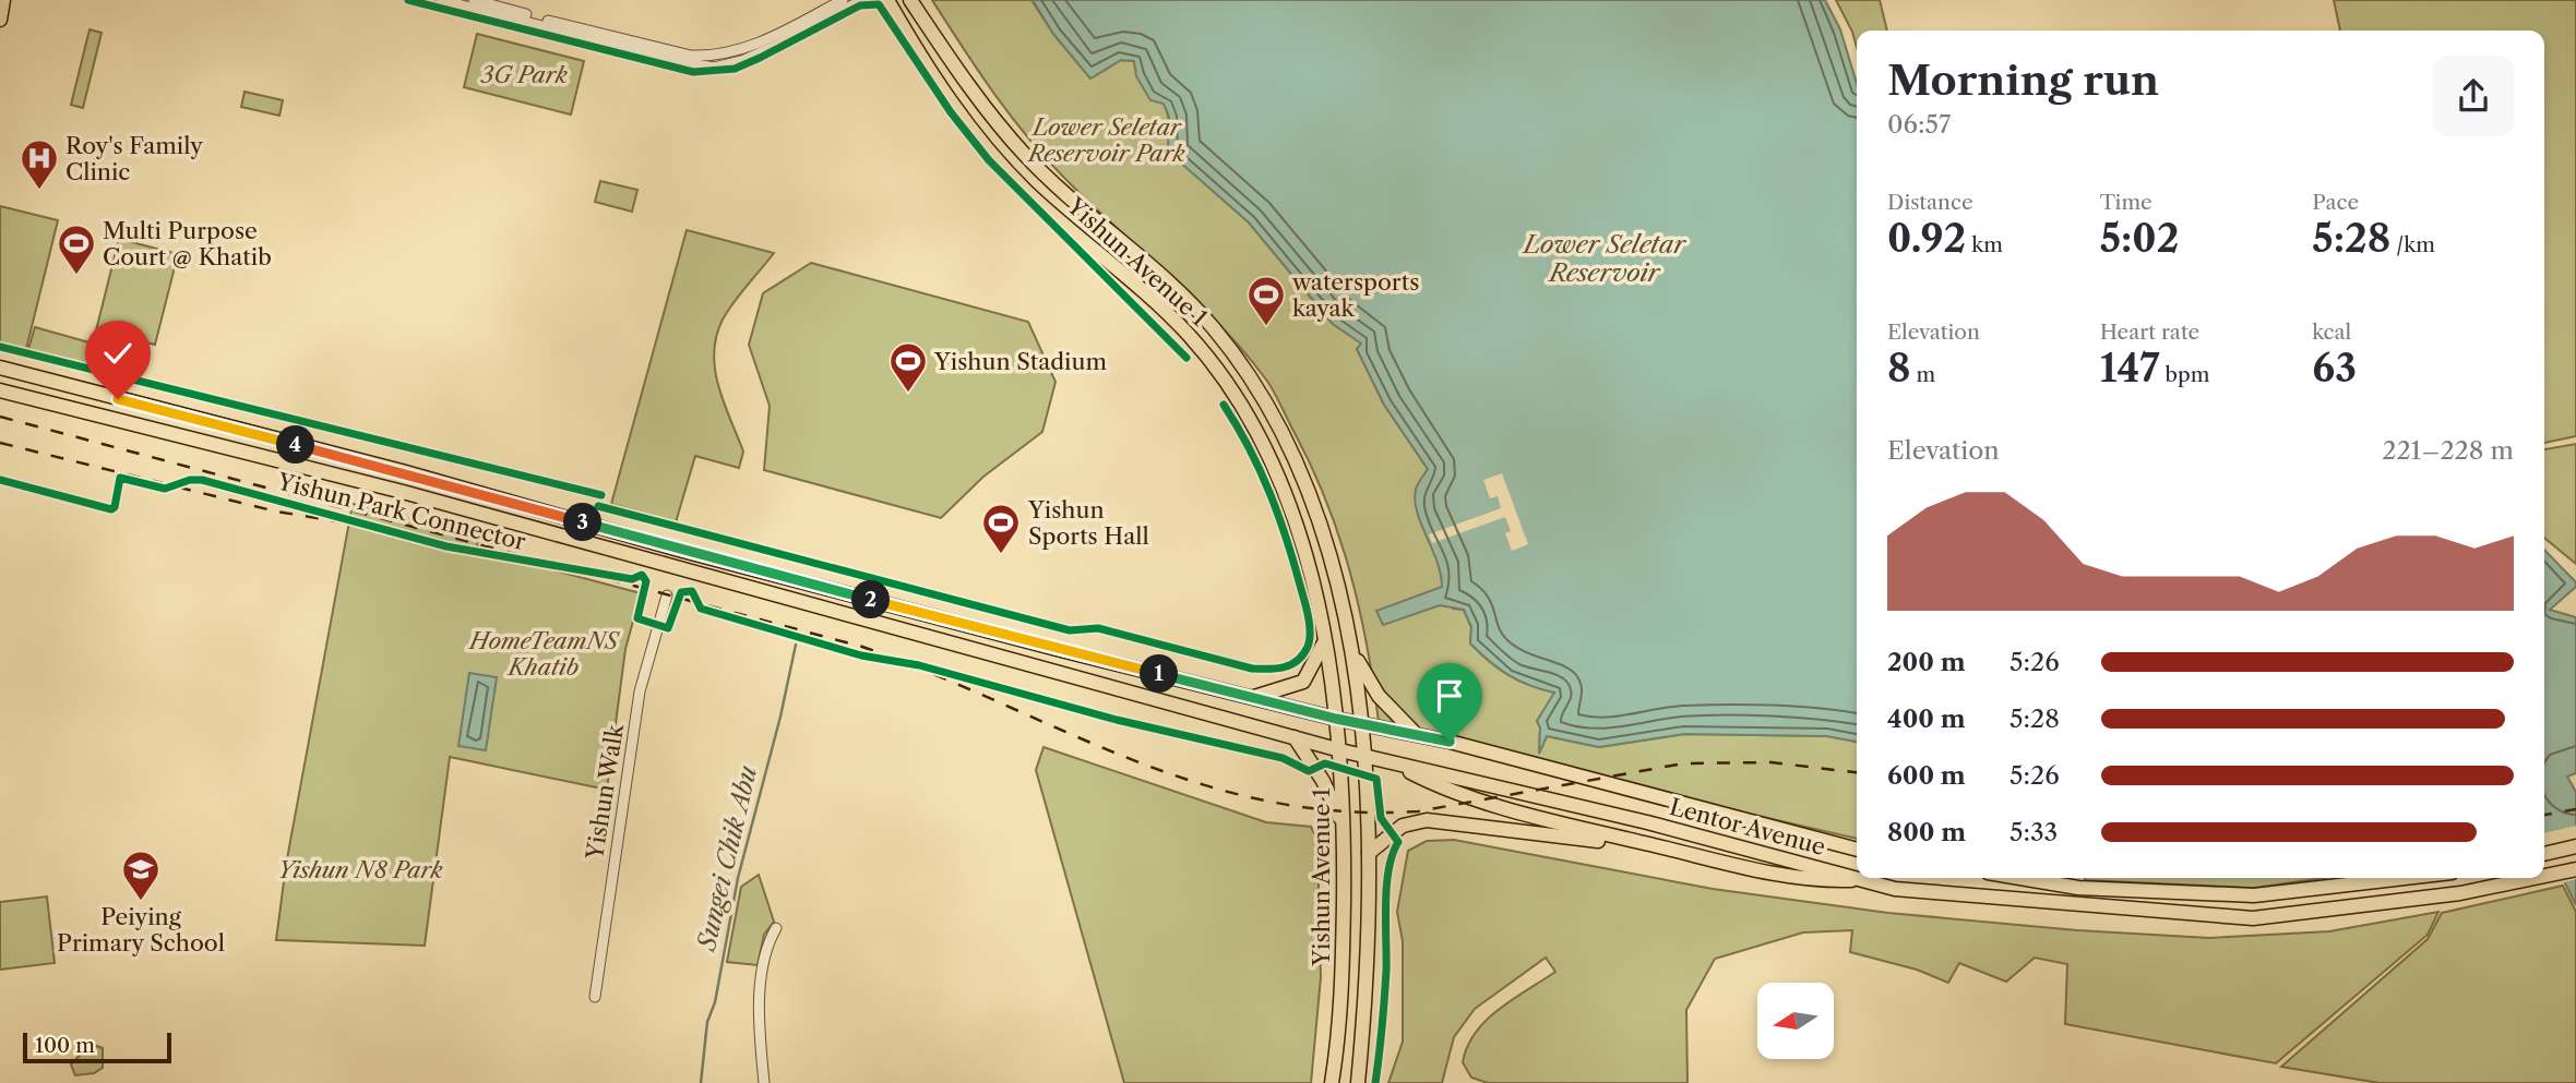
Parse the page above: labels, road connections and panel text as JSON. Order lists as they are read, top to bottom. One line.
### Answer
{"streets":{"main road":["Yishun Avenue 1","Lentor Avenue"],"street":["Yishun Walk"],"cycle path":["Yishun Park Connector"]},"crossings":[["Yishun Avenue 1","Lentor Avenue"]],"water":["Lower Seletar Reservoir","Sungei Chik Abu"],"parks":["3G Park","Lower Seletar Reservoir Park","HomeTeamNS Khatib","Yishun N8 Park"],"places":{"hospital":["Roy's Family Clinic"],"sports":["Multi Purpose Court @ Khatib","watersports kayak","Yishun Stadium","Yishun Sports Hall"],"school or university":["Peiying Primary School"]},"scale_bar":"100 m","north":"left","page":{"heading":["Morning run","06:57"],"stats":[["Distance","0.92 km"],["Time","5:02"],["Pace","5:28 /km"],["Elevation","8 m"],["Heart rate","147 bpm"],["kcal","63"]],"chart":["Elevation","221–228 m"],"pins":["4","3","2","1"],"list":[{"name":"200 m","note":"5:26"},{"name":"400 m","note":"5:28"},{"name":"600 m","note":"5:26"},{"name":"800 m","note":"5:33"}],"scale":"100 m"}}
